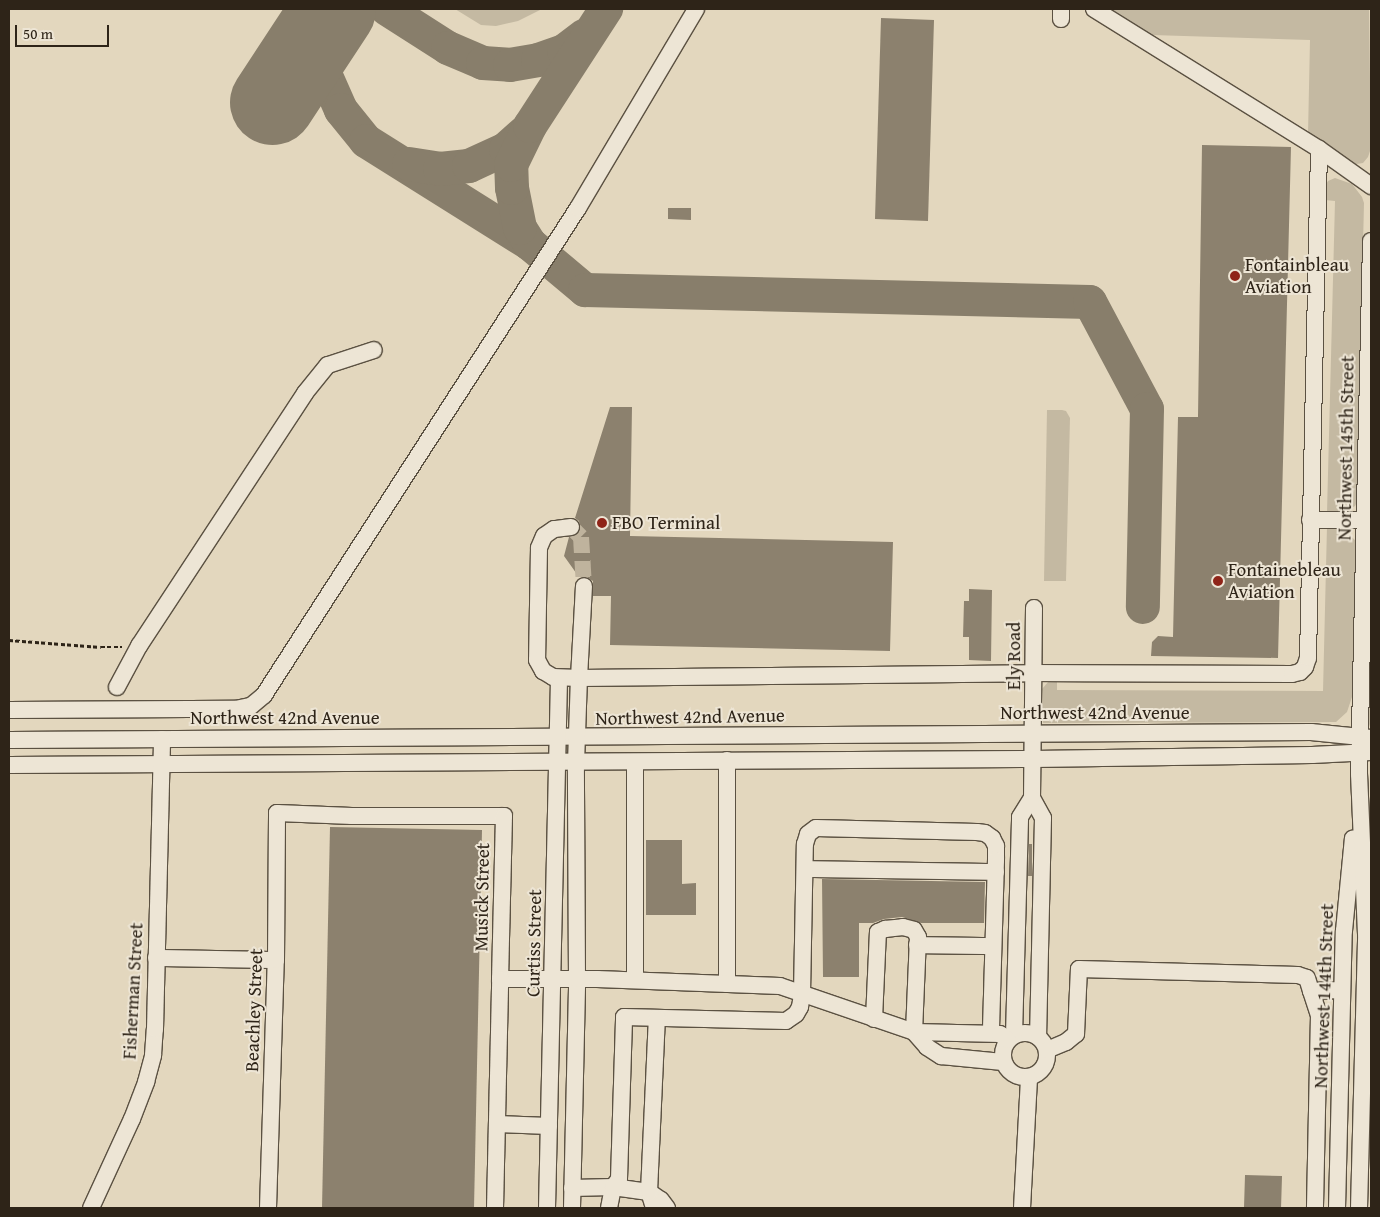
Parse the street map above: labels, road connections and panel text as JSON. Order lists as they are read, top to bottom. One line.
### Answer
{"streets":{"street":["Northwest 145th Street","Ely Road","Northwest 42nd Avenue","Musick Street","Curtiss Street","Fisherman Street","Northwest 144th Street","Beachley Street"]},"crossings":[["Northwest 145th Street","Northwest 42nd Avenue"],["Northwest 145th Street","Northwest 144th Street"],["Ely Road","Northwest 42nd Avenue"],["Northwest 42nd Avenue","Curtiss Street"],["Northwest 42nd Avenue","Fisherman Street"],["Northwest 42nd Avenue","Northwest 144th Street"],["Musick Street","Beachley Street"]],"places":["Fontainbleau Aviation","FBO Terminal","Fontainebleau Aviation"],"scale_bar":"50 m"}
